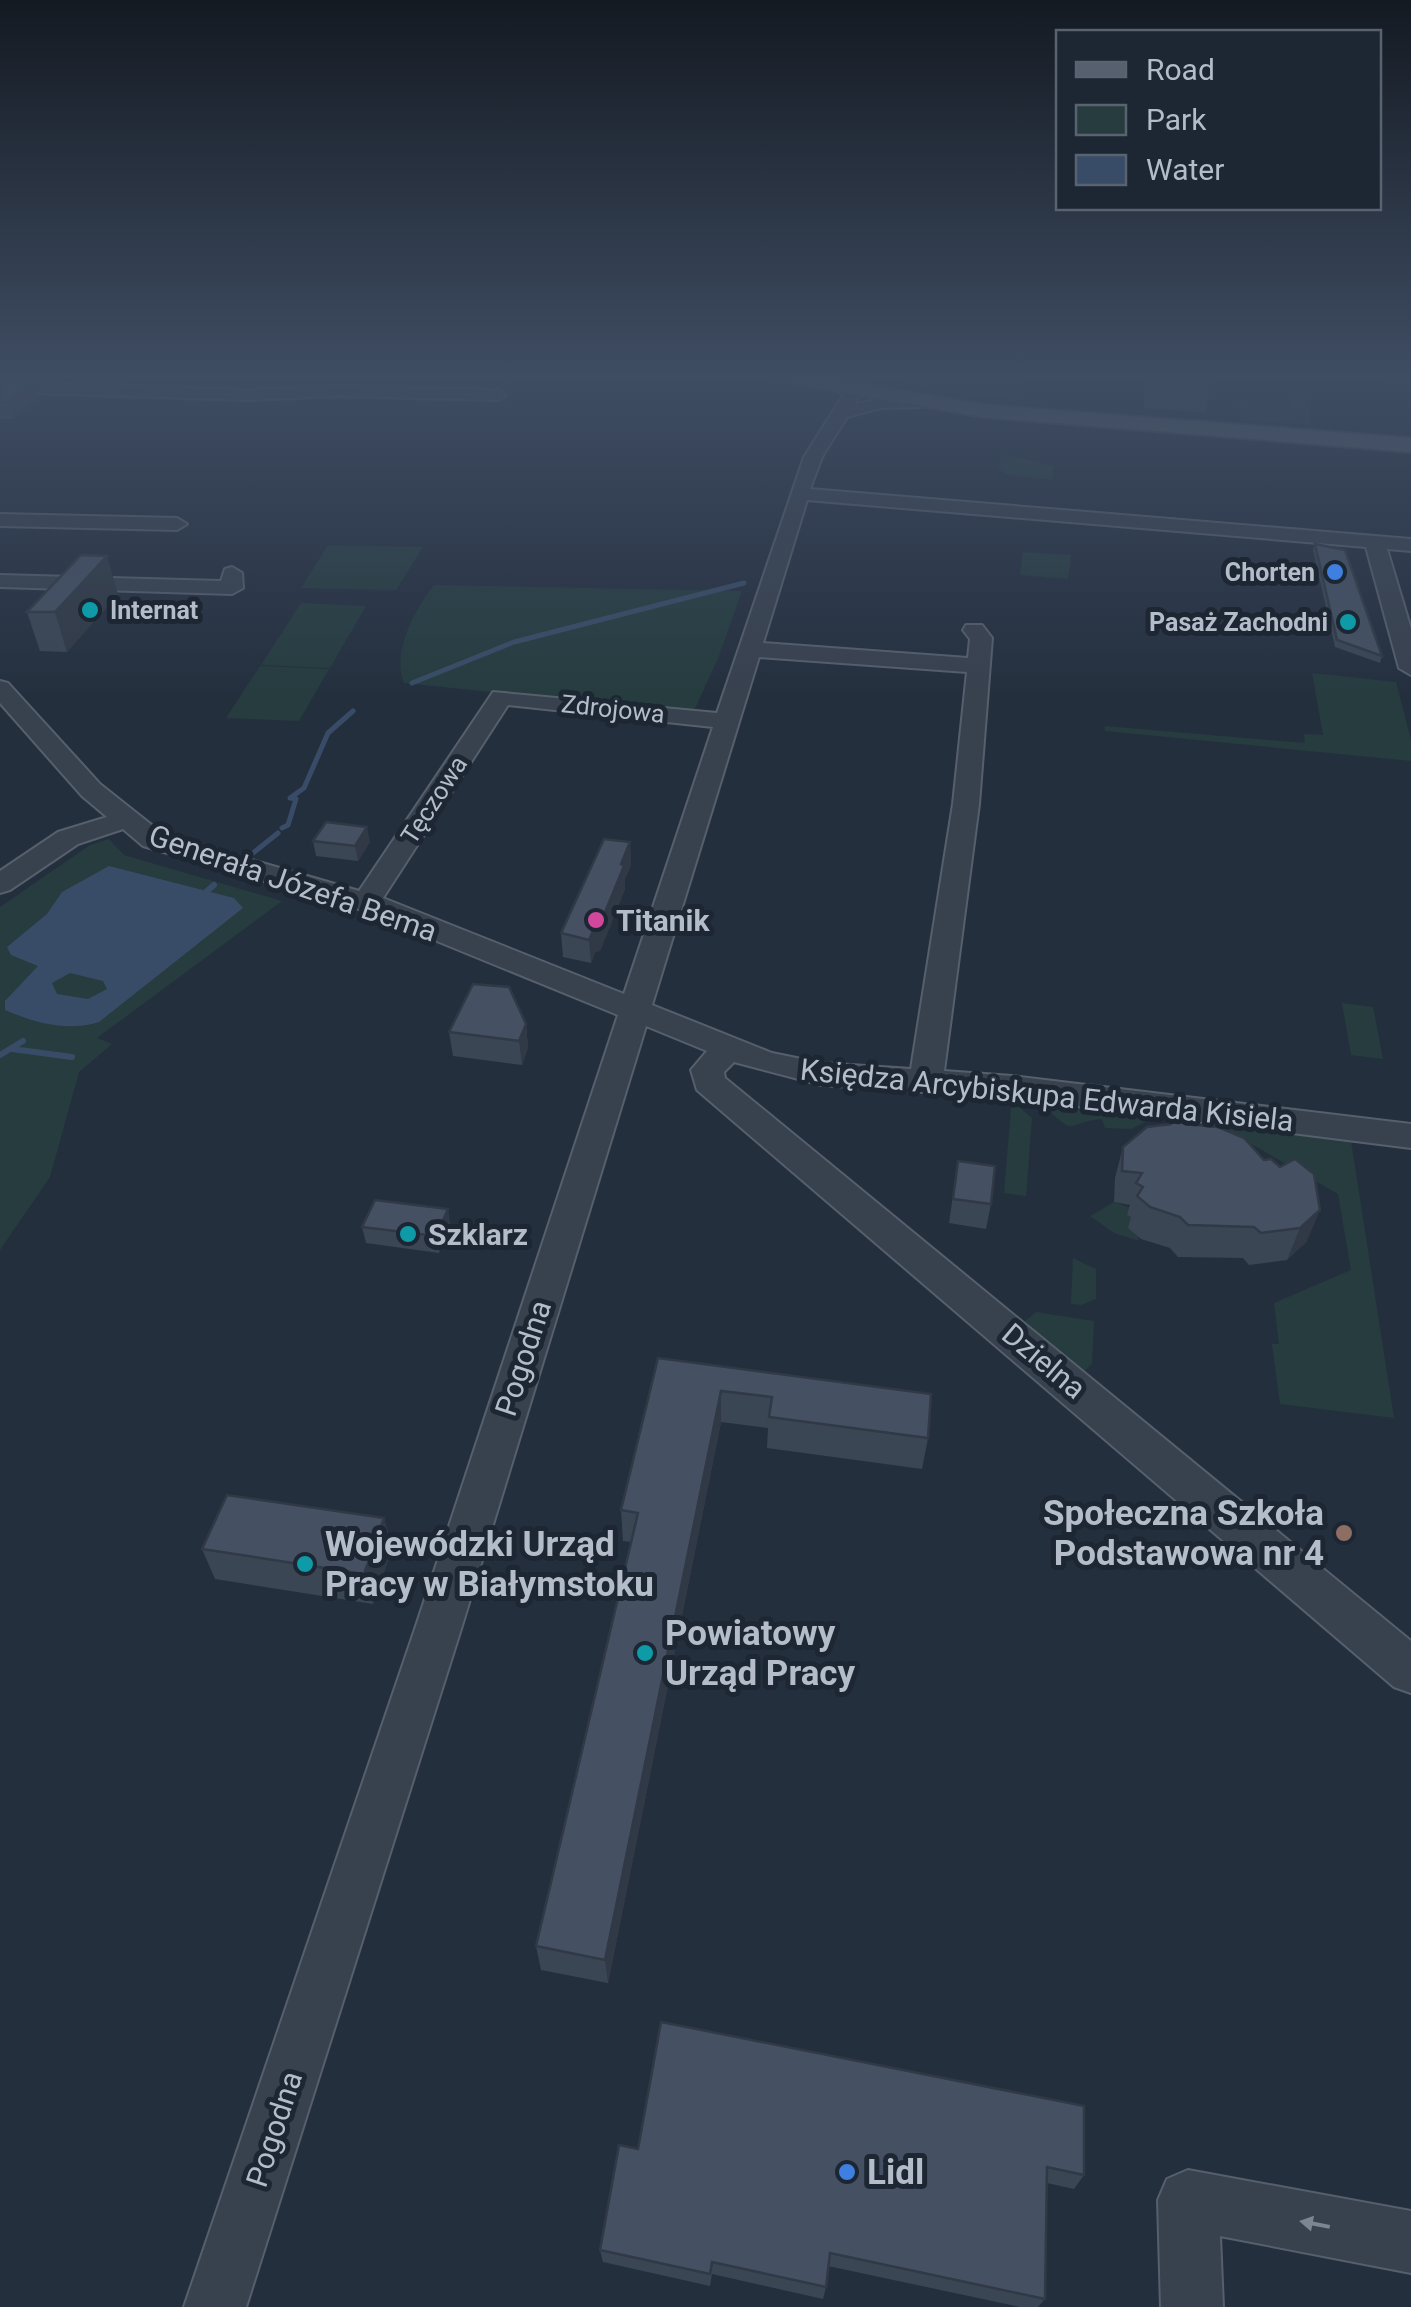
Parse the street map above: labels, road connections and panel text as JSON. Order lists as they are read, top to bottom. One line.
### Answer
{"streets":{"street":["Zdrojowa","Tęczowa","Generała Józefa Bema","Księdza Arcybiskupa Edwarda Kisiela","Pogodna","Dzielna"]},"crossings":[["Zdrojowa","Tęczowa"],["Zdrojowa","Pogodna"],["Tęczowa","Generała Józefa Bema"],["Generała Józefa Bema","Księdza Arcybiskupa Edwarda Kisiela"],["Generała Józefa Bema","Pogodna"],["Księdza Arcybiskupa Edwarda Kisiela","Pogodna"],["Księdza Arcybiskupa Edwarda Kisiela","Dzielna"]],"places":["Chorten","Internat","Pasaż Zachodni","Titanik","Szklarz","Społeczna Szkoła Podstawowa nr 4","Wojewódzki Urząd Pracy w Białymstoku","Powiatowy Urząd Pracy","Lidl"],"legend":["Road","Park","Water"]}
